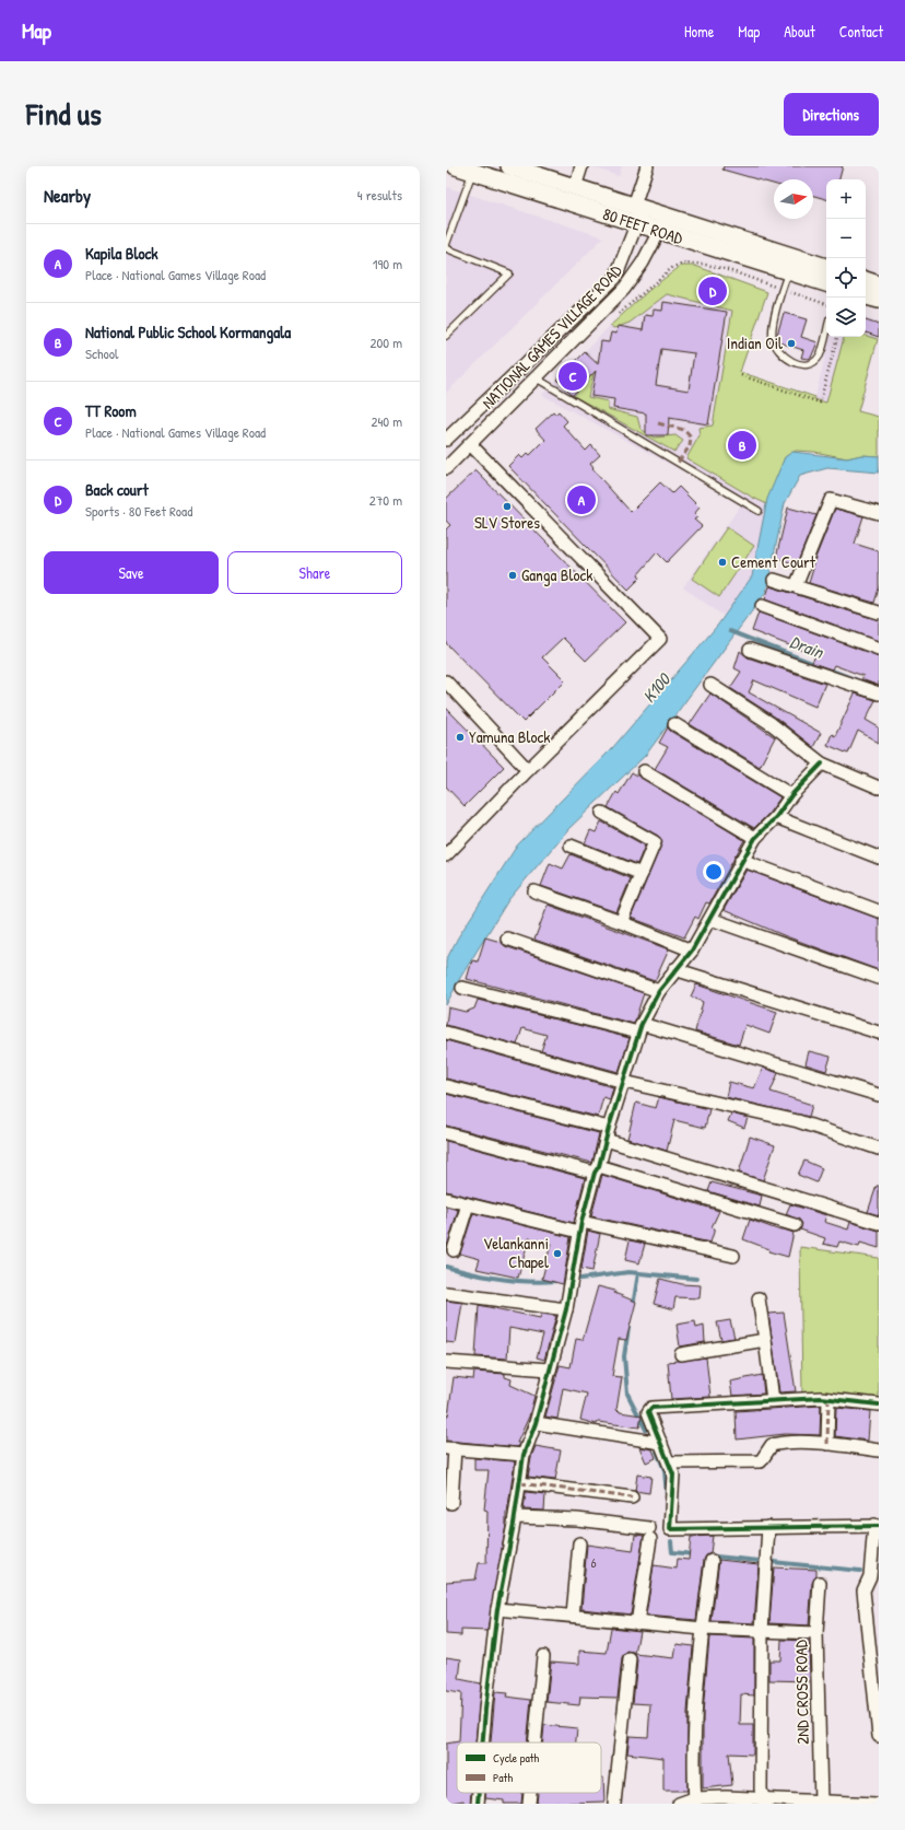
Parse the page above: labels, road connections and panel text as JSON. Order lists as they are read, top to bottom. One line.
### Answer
{"streets":{"main road":["80 FEET ROAD"],"street":["NATIONAL GAMES VILLAGE ROAD","2ND CROSS ROAD"]},"crossings":[["80 FEET ROAD","NATIONAL GAMES VILLAGE ROAD"]],"water":["Drain","K100"],"places":["Indian Oil","SLV Stores","Cement Court","Ganga Block","Yamuna Block","Velankanni Chapel"],"house_numbers":["6"],"legend":["Cycle path","Path"],"north":"right","page":{"header":"Map","nav":["Home","Map","About","Contact"],"title":"Find us","buttons":["Directions",["Save","Share"]],"heading":["Nearby","4 results"],"map_buttons":["+","−"],"list":[{"mark":"A","name":"Kapila Block","note":"Place · National Games Village Road","value":"190 m"},{"mark":"B","name":"National Public School Kormangala","note":"School","value":"200 m"},{"mark":"C","name":"TT Room","note":"Place · National Games Village Road","value":"240 m"},{"mark":"D","name":"Back court","note":"Sports · 80 Feet Road","value":"270 m"}],"pins":["D","C","B","A"]}}
